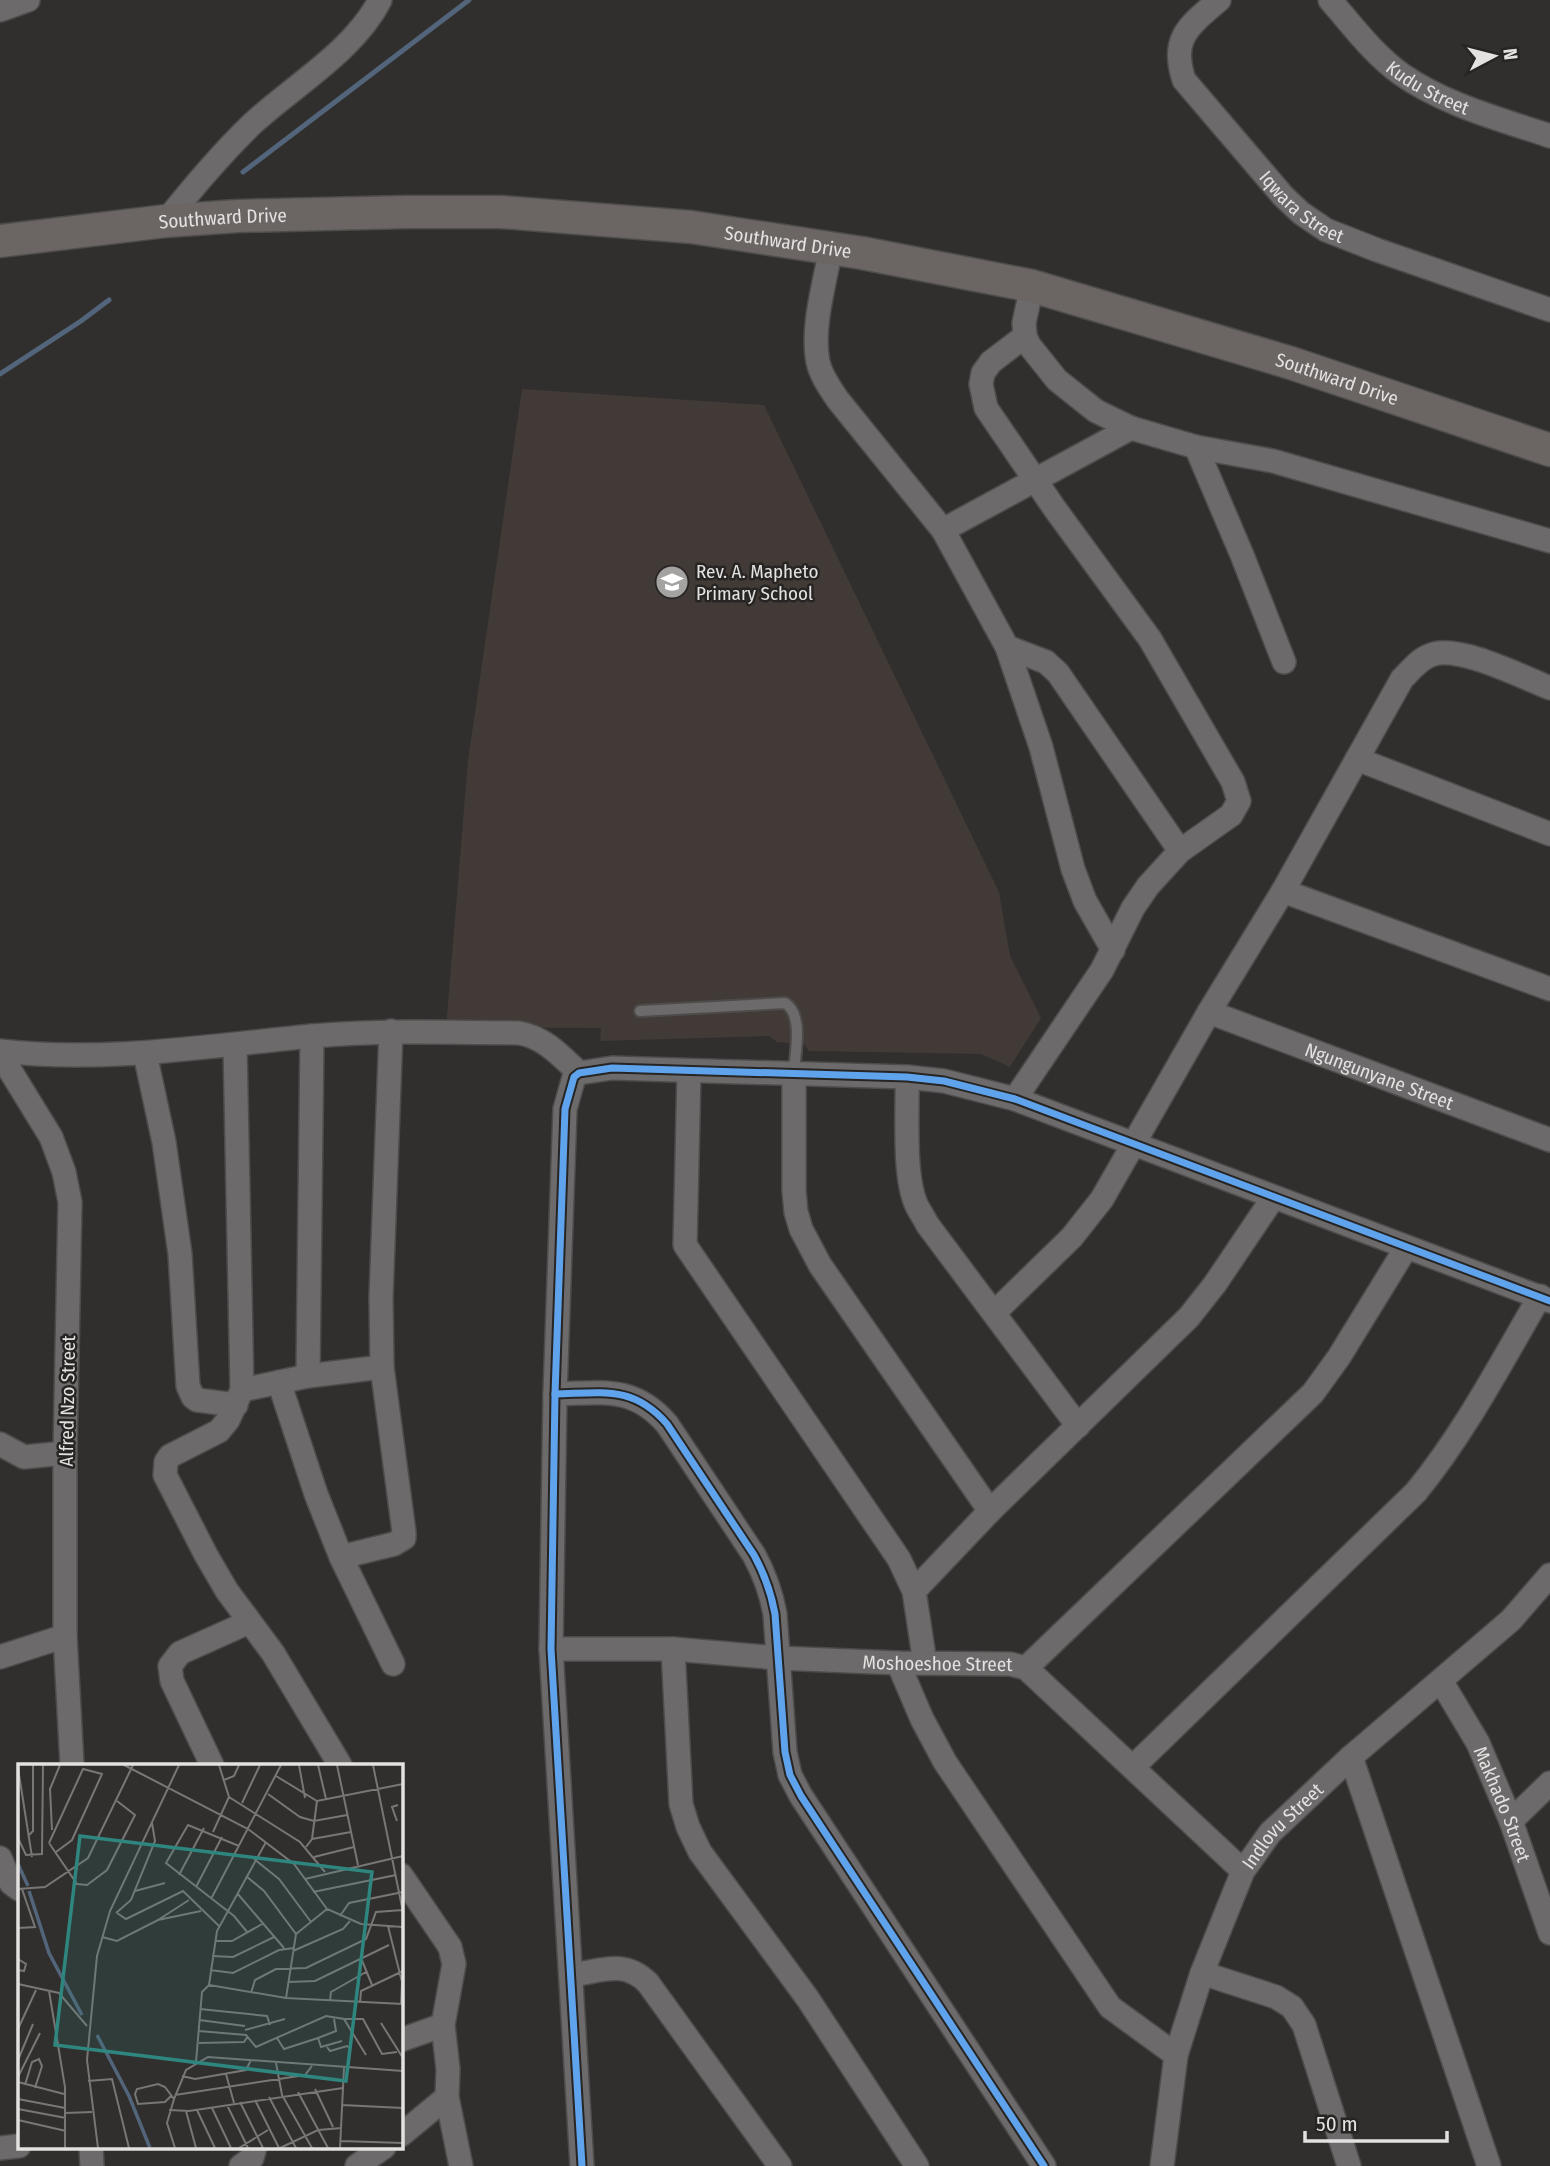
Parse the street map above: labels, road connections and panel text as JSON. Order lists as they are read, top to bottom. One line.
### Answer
{"streets":{"main road":["Southward Drive"],"street":["Kudu Street","Iqwara Street","Ngungunyane Street","Alfred Nzo Street","Moshoeshoe Street","Makhado Street","Indlovu Street"]},"crossings":[["Moshoeshoe Street","Indlovu Street"],["Makhado Street","Indlovu Street"]],"places":{"school or university":["Rev. A. Mapheto Primary School"]},"scale_bar":"50 m","north":"right"}
